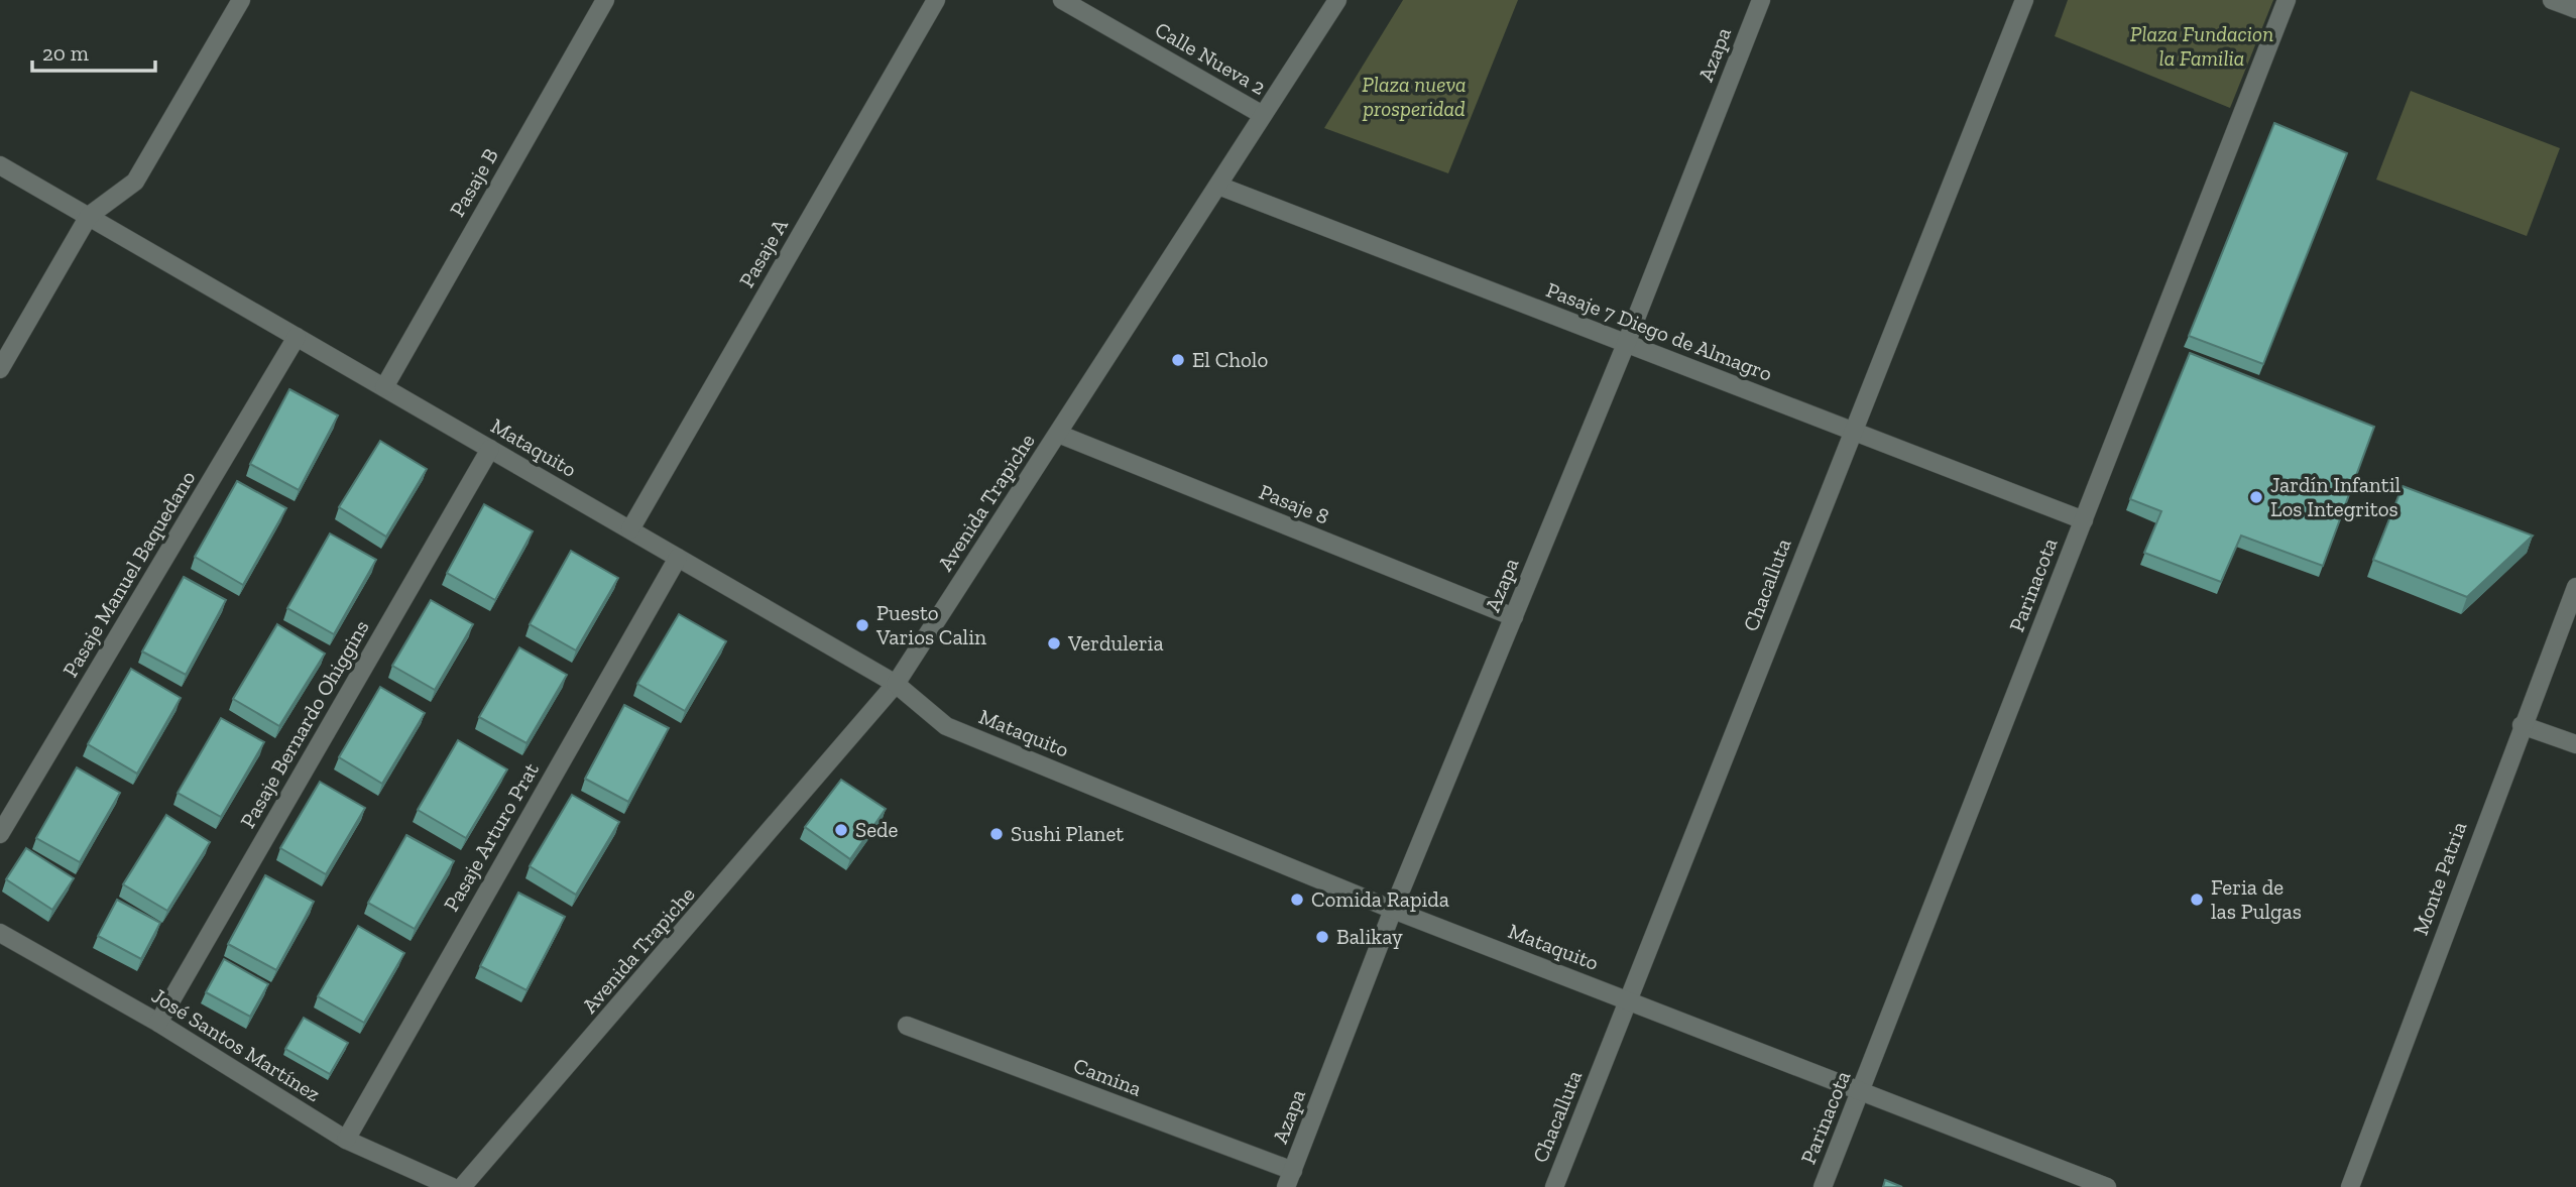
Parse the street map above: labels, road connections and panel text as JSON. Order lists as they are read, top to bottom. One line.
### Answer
{"streets":{"street":["Azapa","Calle Nueva 2","Pasaje B","Pasaje A","Pasaje 7 Diego de Almagro","Mataquito","Avenida Trapiche","Pasaje 8","Pasaje Manuel Baquedano","Chacalluta","Parinacota","Pasaje Bernardo Ohiggins","Pasaje Arturo Prat","Monte Patria","José Santos Martínez","Camina"]},"crossings":[["Azapa","Pasaje 7 Diego de Almagro"],["Azapa","Mataquito"],["Azapa","Pasaje 8"],["Azapa","Camina"],["Calle Nueva 2","Avenida Trapiche"],["Pasaje B","Mataquito"],["Pasaje A","Mataquito"],["Pasaje 7 Diego de Almagro","Avenida Trapiche"],["Pasaje 7 Diego de Almagro","Chacalluta"],["Pasaje 7 Diego de Almagro","Parinacota"],["Mataquito","Avenida Trapiche"],["Mataquito","Pasaje Manuel Baquedano"],["Mataquito","Chacalluta"],["Mataquito","Parinacota"],["Mataquito","Pasaje Bernardo Ohiggins"],["Mataquito","Pasaje Arturo Prat"],["Avenida Trapiche","Pasaje 8"],["Pasaje Bernardo Ohiggins","José Santos Martínez"],["Pasaje Arturo Prat","José Santos Martínez"]],"parks":["Plaza Fundacion la Familia","Plaza nueva prosperidad"],"places":["El Cholo","Jardín Infantil Los Integritos","Puesto Varios Calin","Verduleria","Sede","Sushi Planet","Comida Rapida","Feria de las Pulgas","Balikay"],"scale_bar":"20 m"}
